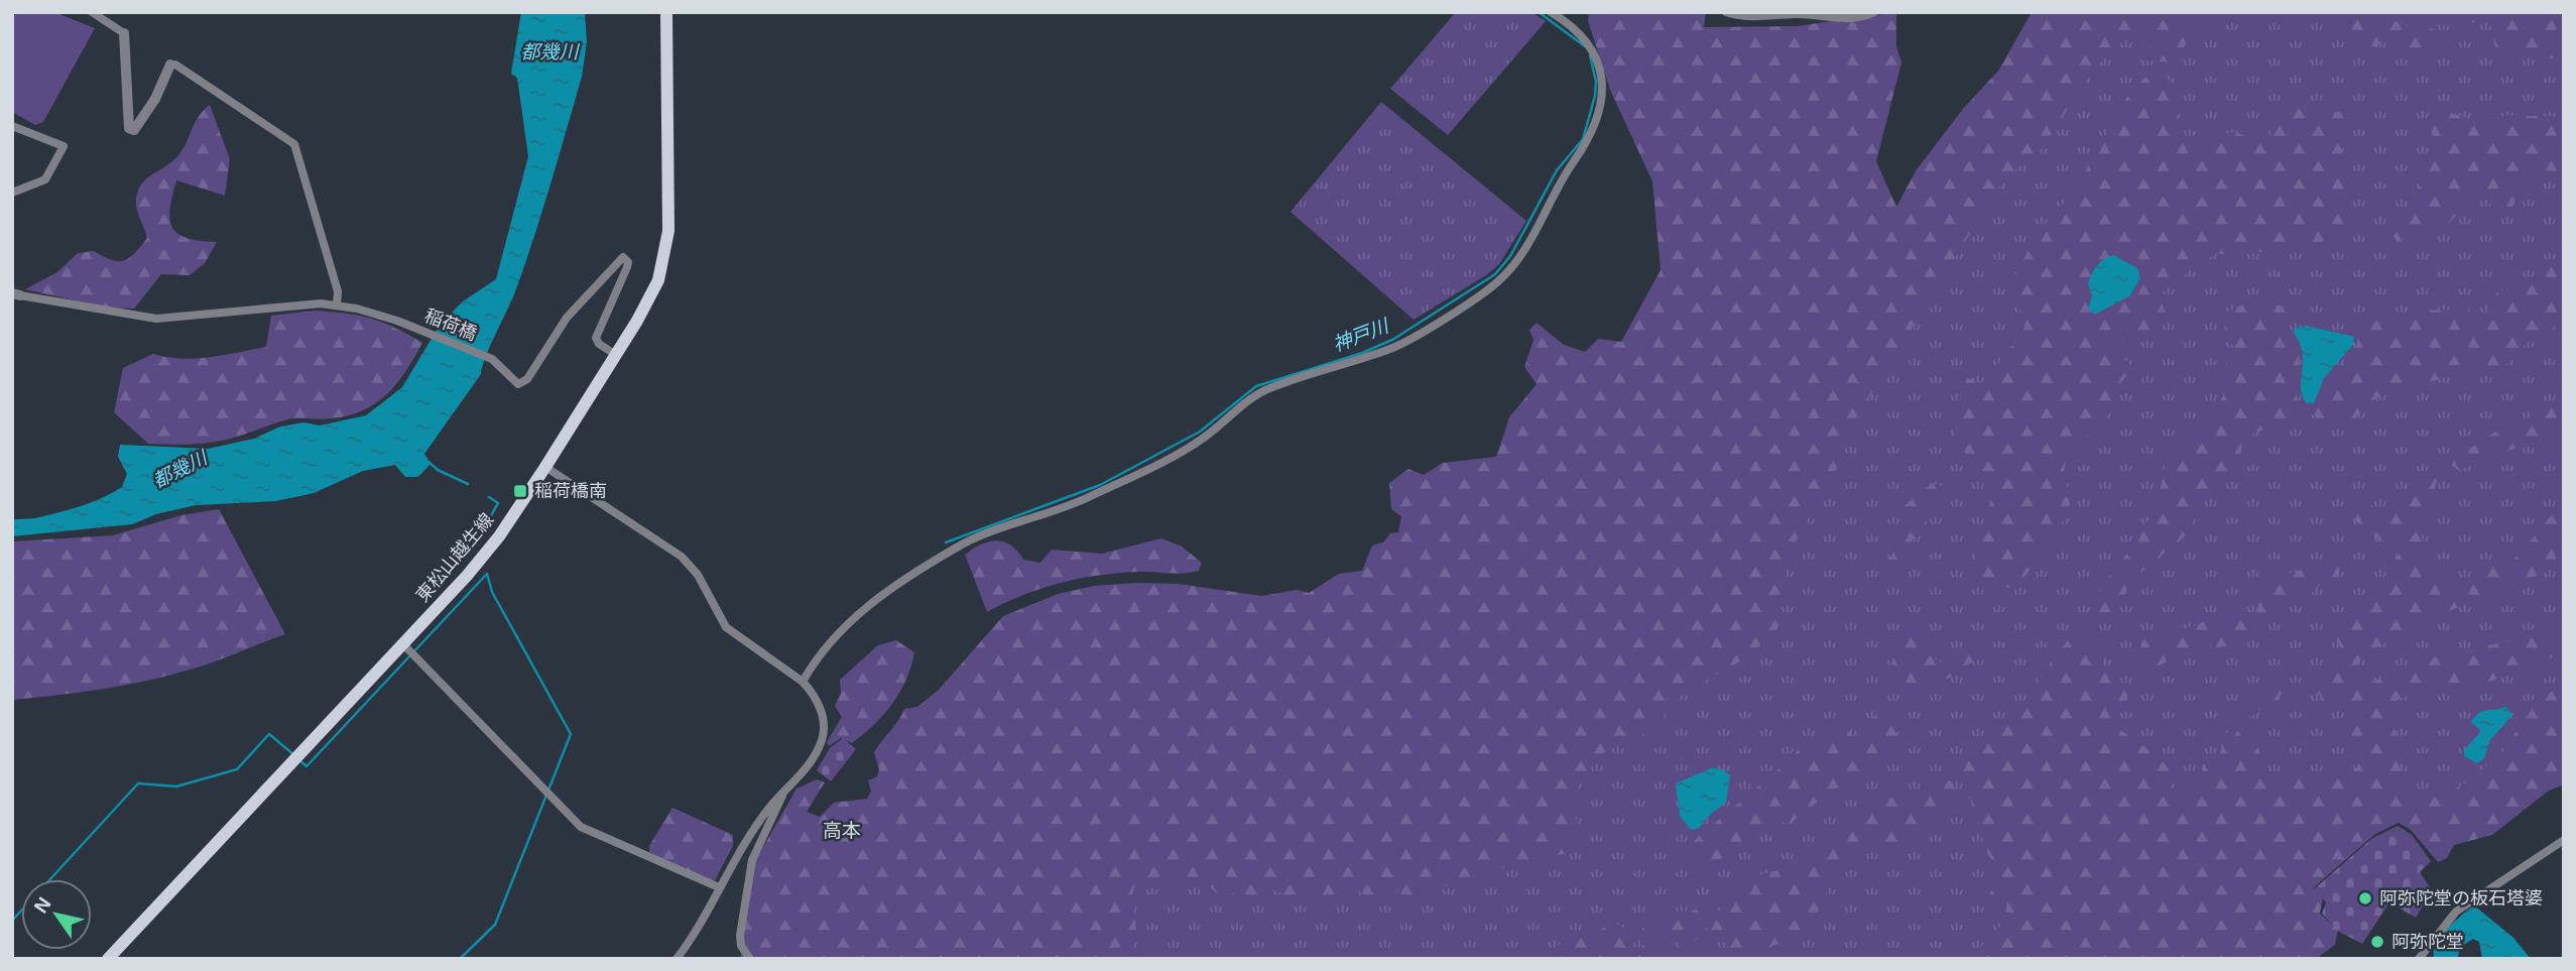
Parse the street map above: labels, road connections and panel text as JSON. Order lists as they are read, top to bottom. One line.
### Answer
{"streets":{"main road":["東松山越生線"],"street":["稲荷橋"]},"crossings":[["稲荷橋","東松山越生線"]],"districts":["高本"],"water":["都幾川","神戸川"],"places":{"transit":["稲荷橋南"],"other":["阿弥陀堂の板石塔婆","阿弥陀堂"]},"north":"top left"}
